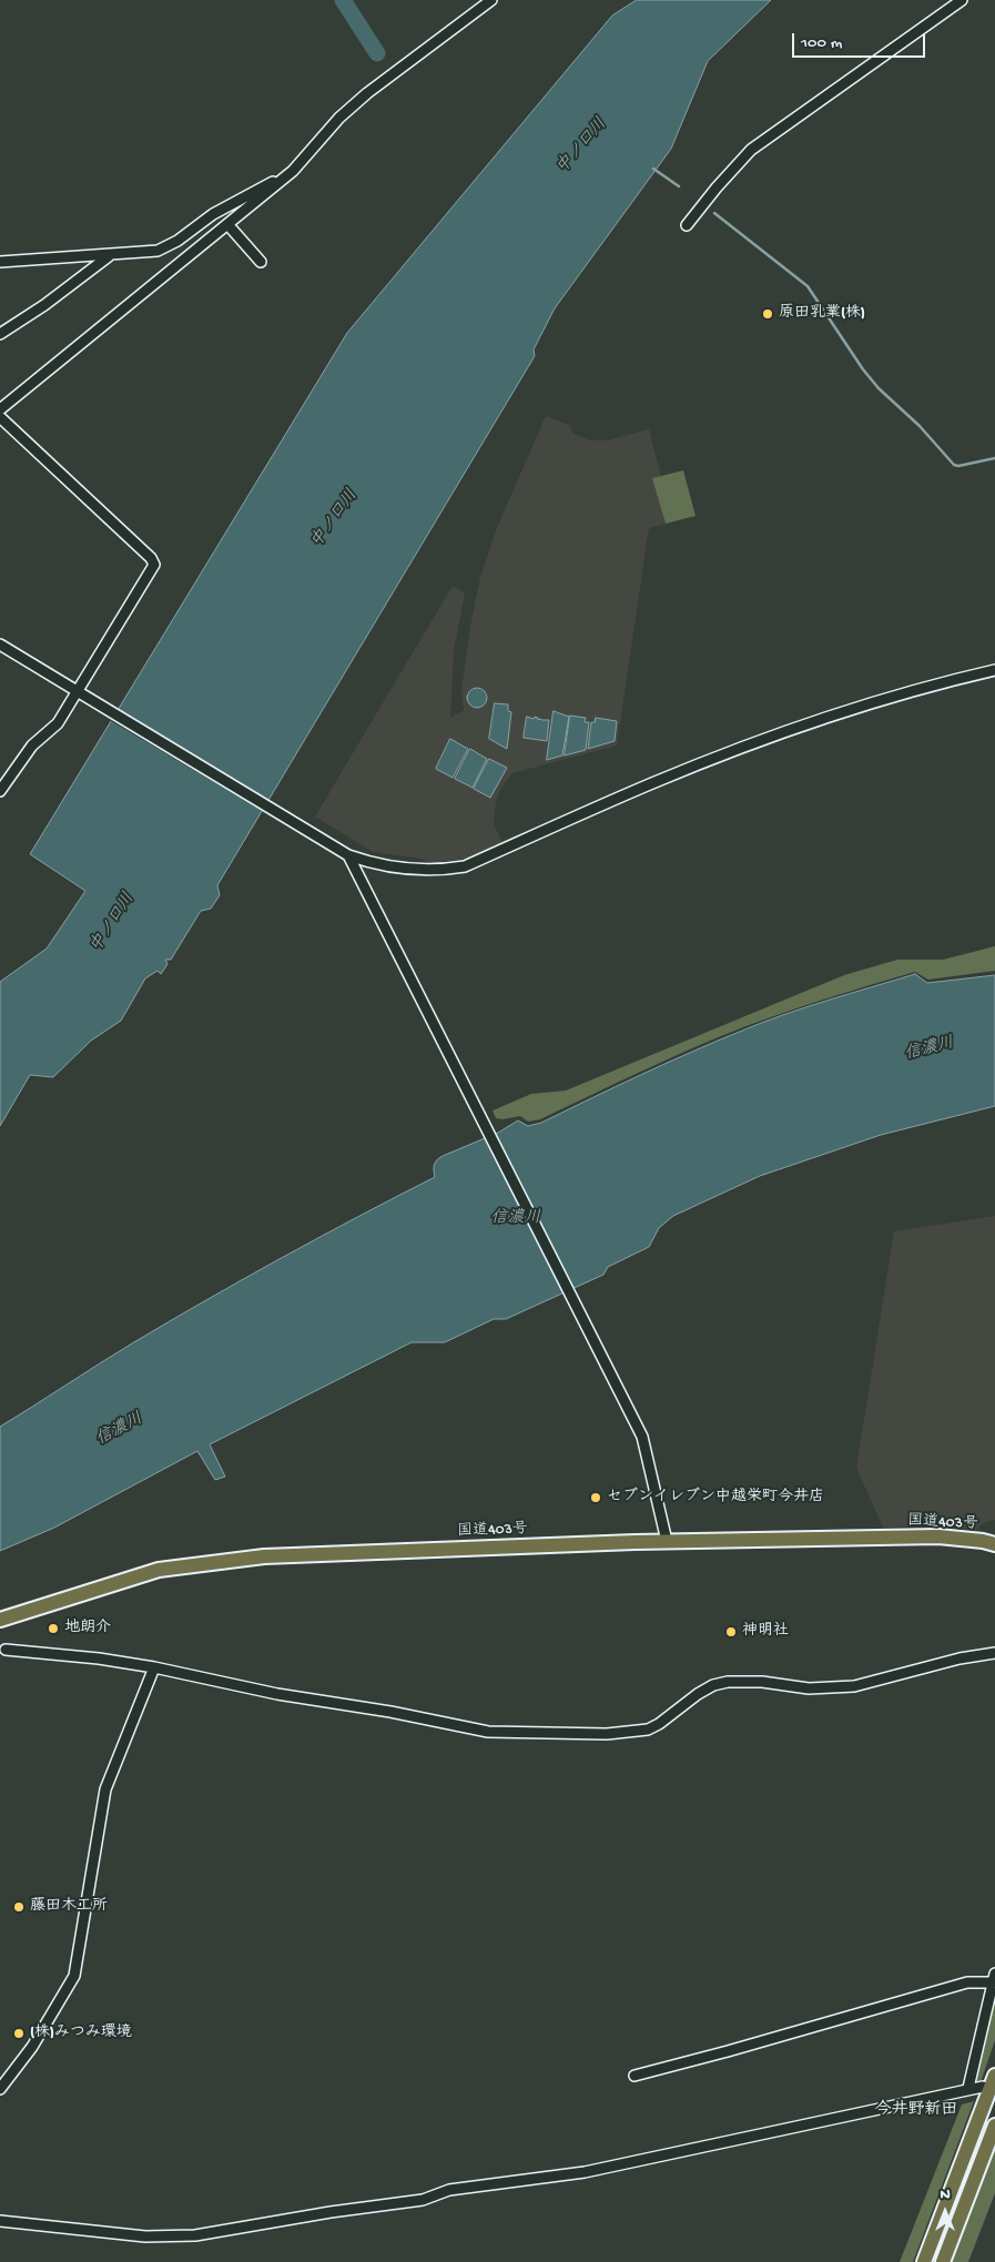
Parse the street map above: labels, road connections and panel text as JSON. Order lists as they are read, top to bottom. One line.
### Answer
{"streets":{"highway":["国道403号"]},"districts":["今井野新田"],"water":["中ノ口川","信濃川"],"places":["原田乳業(株)","セブンイレブン中越栄町今井店","地朗介","神明社","藤田木工所","(株)みつみ環境"],"scale_bar":"100 m","north":"top"}
